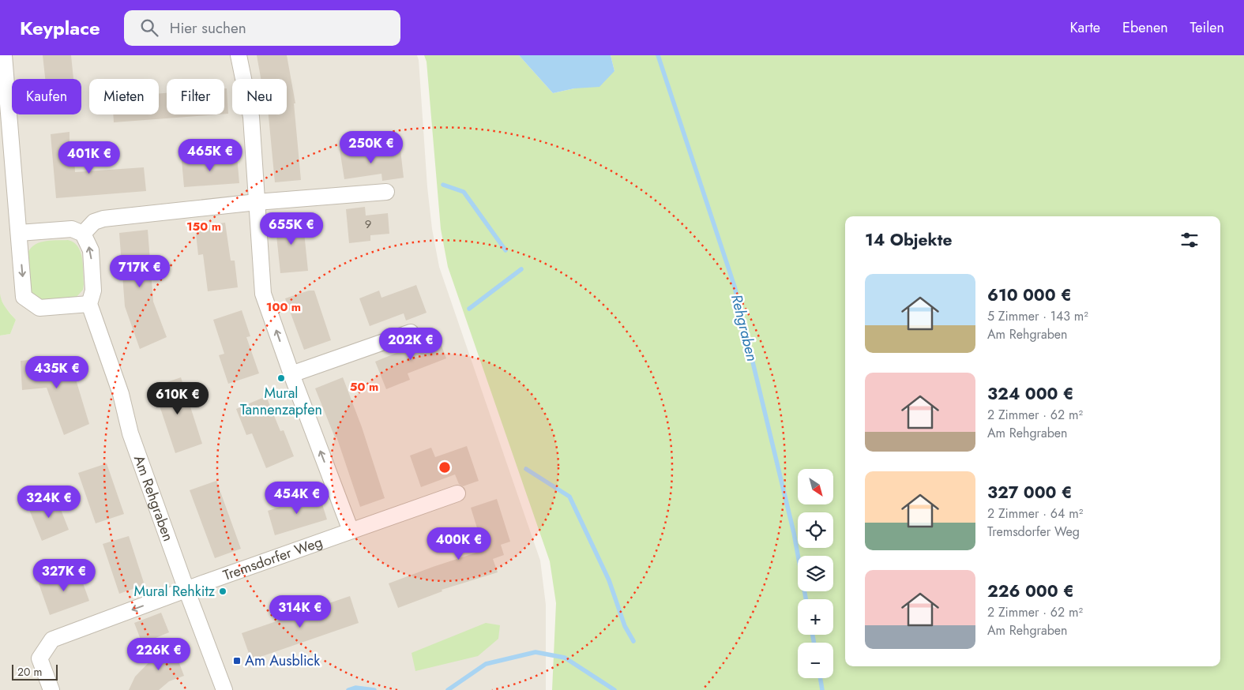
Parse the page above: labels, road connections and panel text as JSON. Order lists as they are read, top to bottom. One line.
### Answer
{"streets":{"street":["Am Rehgraben","Tremsdorfer Weg"]},"crossings":[["Am Rehgraben","Tremsdorfer Weg"]],"water":["Rehgraben"],"places":{"other":["Mural Tannenzapfen","Mural Rehkitz"],"transit":["Am Ausblick"]},"house_numbers":["9"],"scale_bar":"20 m","north":"bottom right","page":{"header":"Keyplace","search":"Hier suchen","nav":["Karte","Ebenen","Teilen"],"chip":["Kaufen","Mieten","Filter","Neu"],"price":["250K €","465K €","401K €","655K €","717K €","202K €","435K €","610K €","454K €","324K €","400K €","327K €","314K €","226K €"],"heading":"14 Objekte","list":[{"name":"610 000 €","note":"5 Zimmer · 143 m² · Am Rehgraben"},{"name":"324 000 €","note":"2 Zimmer · 62 m² · Am Rehgraben"},{"name":"327 000 €","note":"2 Zimmer · 64 m² · Tremsdorfer Weg"},{"name":"226 000 €","note":"2 Zimmer · 62 m² · Am Rehgraben"}],"map_buttons":["+","−"],"scale":"20 m"},"rings":["150 m","100 m","50 m"]}
